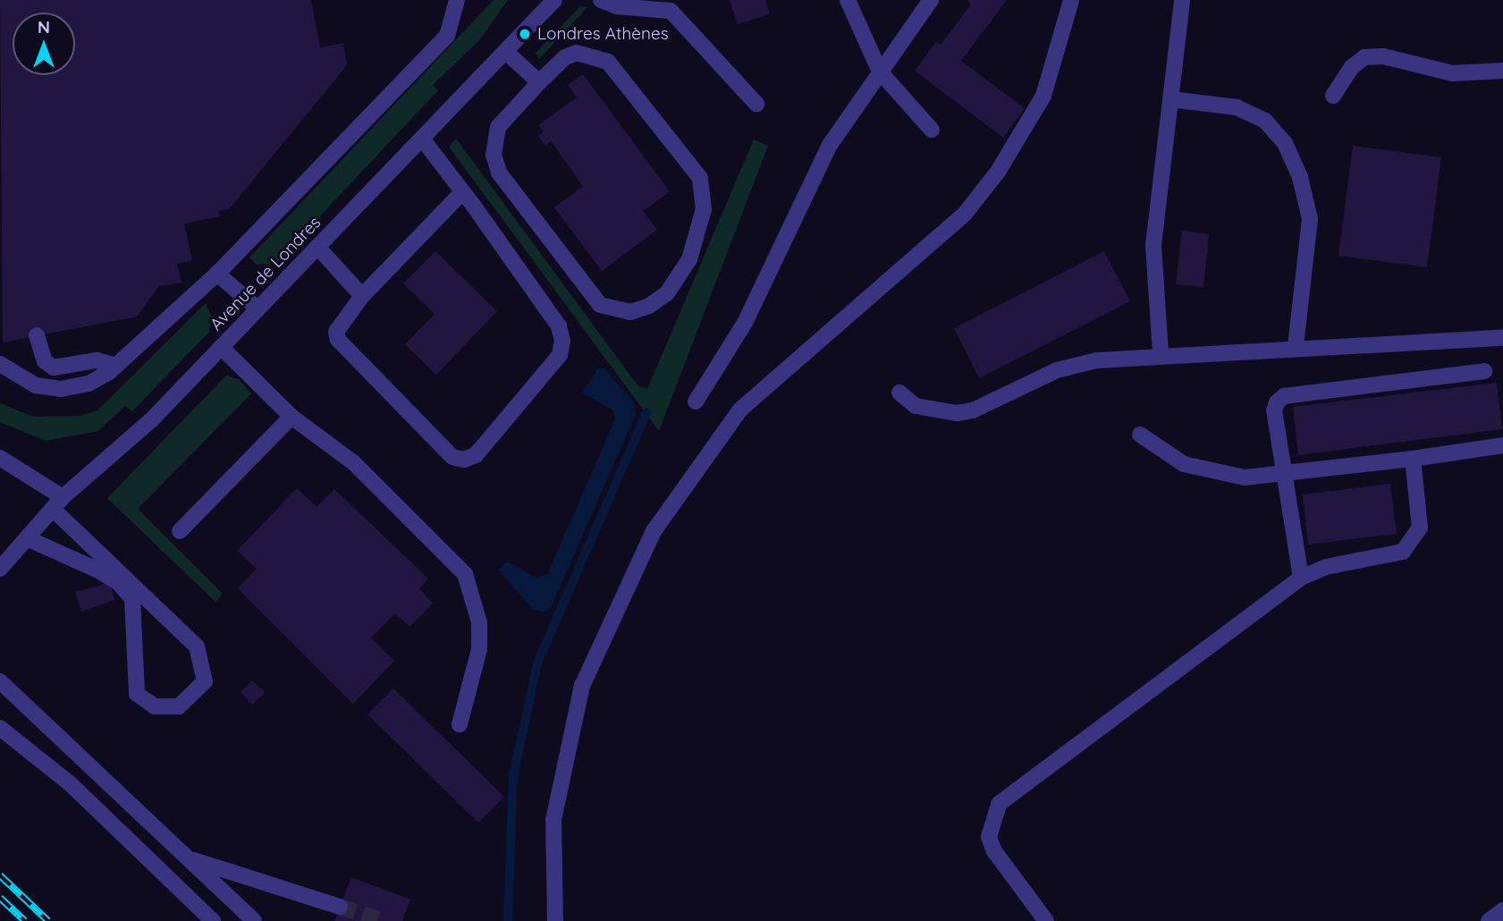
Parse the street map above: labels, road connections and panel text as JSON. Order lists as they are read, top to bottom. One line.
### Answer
{"streets":{"street":["Avenue de Londres"]},"places":["Londres Athènes"],"north":"top"}
